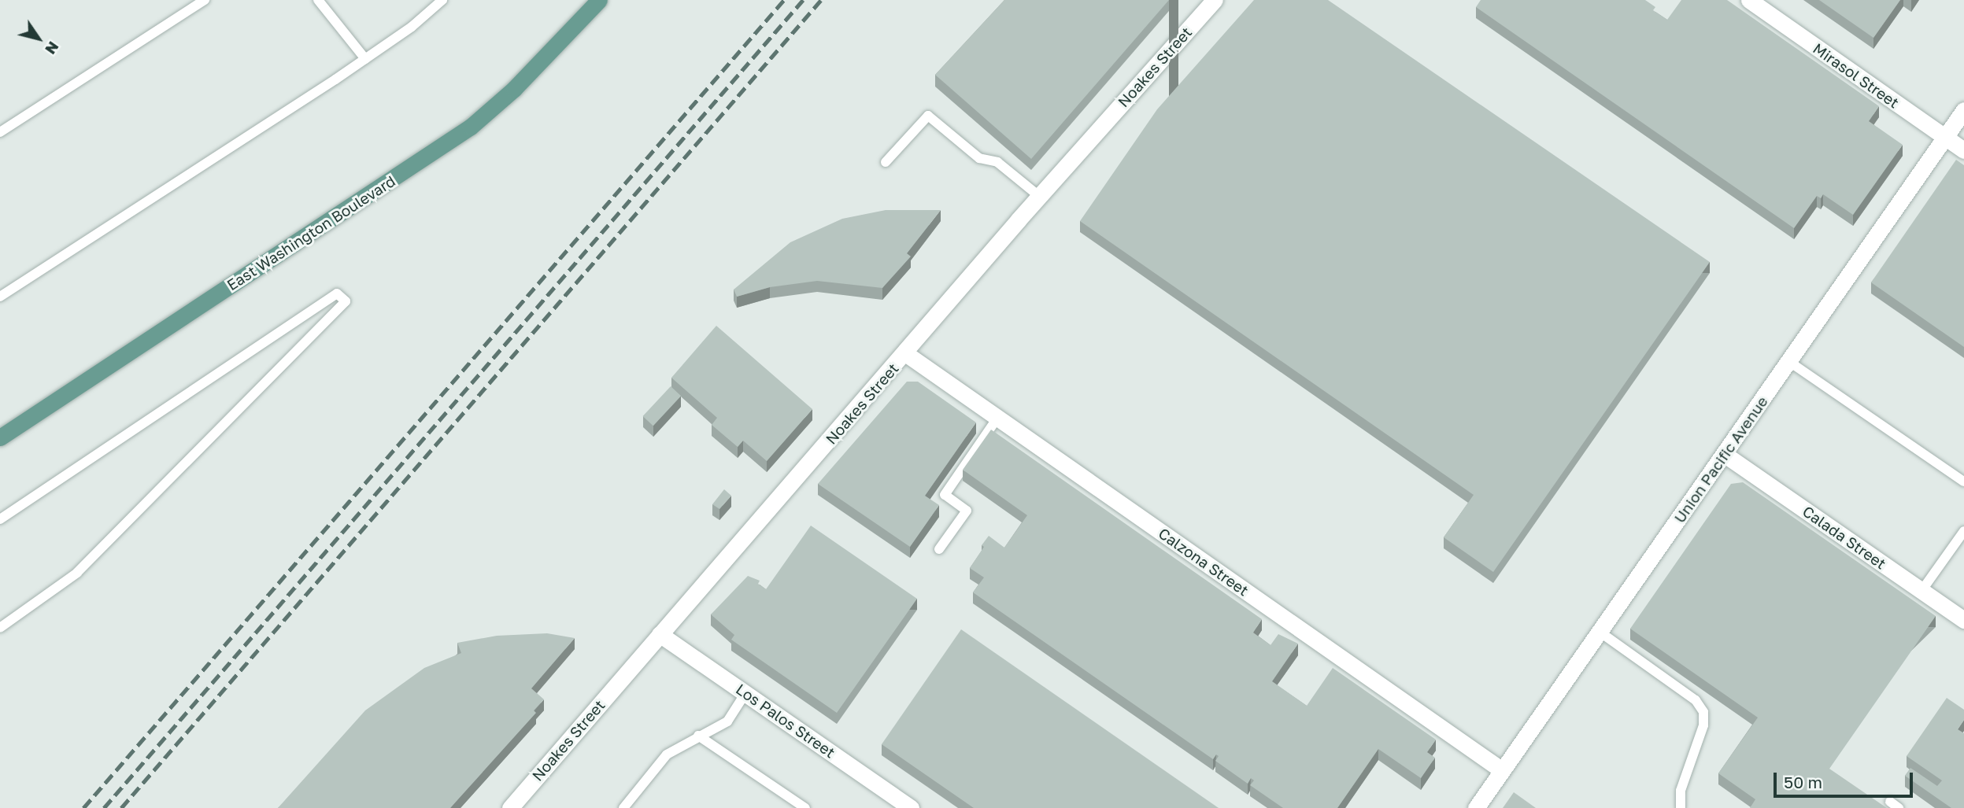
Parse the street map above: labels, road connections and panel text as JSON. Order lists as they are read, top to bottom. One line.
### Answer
{"streets":{"main road":["East Washington Boulevard"],"street":["Noakes Street","Mirasol Street","Union Pacific Avenue","Calada Street","Calzona Street","Los Palos Street"]},"crossings":[["Noakes Street","Calzona Street"],["Noakes Street","Los Palos Street"],["Mirasol Street","Union Pacific Avenue"],["Union Pacific Avenue","Calada Street"],["Union Pacific Avenue","Calzona Street"]],"scale_bar":"50 m","north":"bottom right"}
